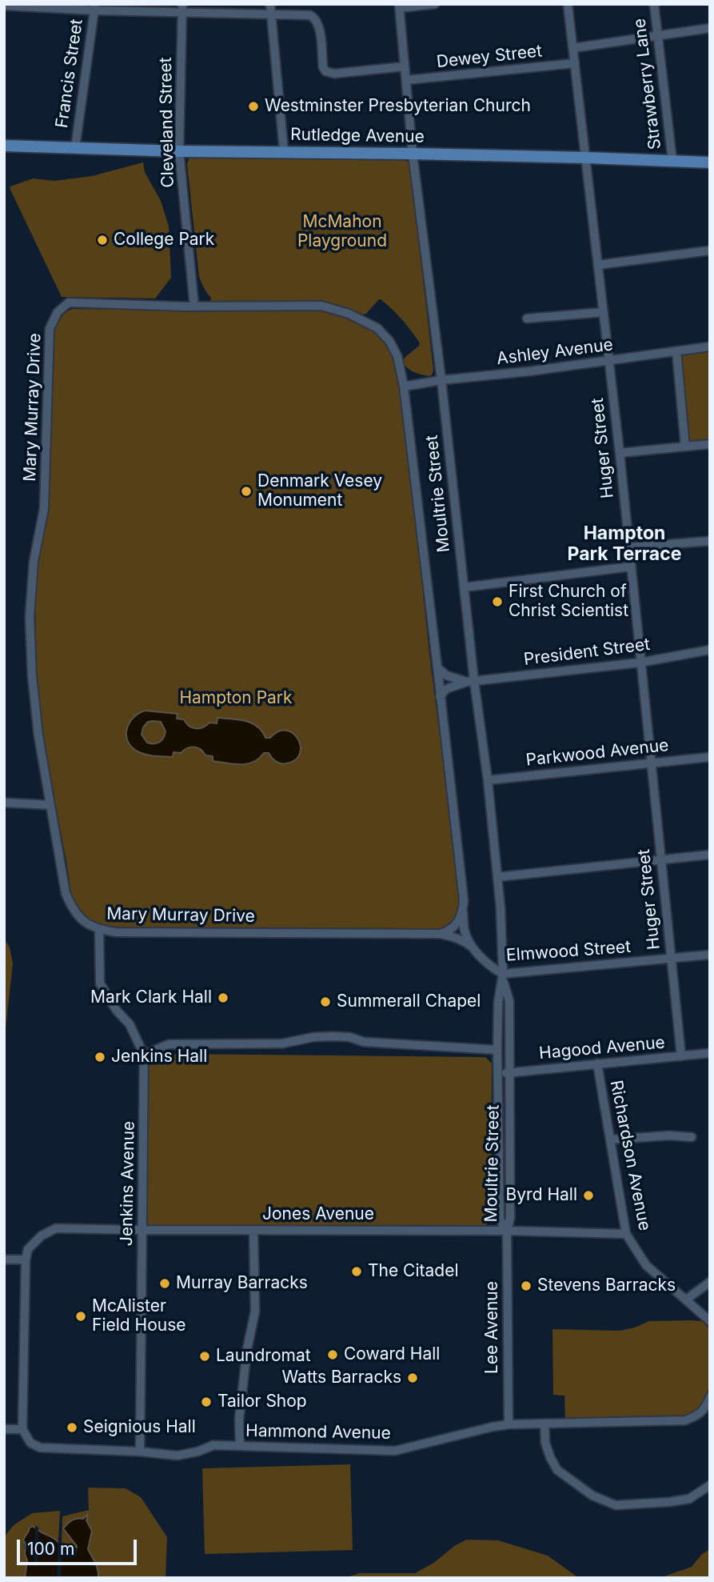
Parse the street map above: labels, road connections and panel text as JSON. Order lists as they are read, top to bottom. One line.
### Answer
{"streets":{"main road":["Rutledge Avenue"],"street":["Dewey Street","Francis Street","Strawberry Lane","Cleveland Street","Ashley Avenue","Mary Murray Drive","Huger Street","Moultrie Street","President Street","Parkwood Avenue","Elmwood Street","Hagood Avenue","Richardson Avenue","Jenkins Avenue","Jones Avenue","Lee Avenue","Hammond Avenue"]},"crossings":[["Dewey Street","Huger Street"],["Dewey Street","Moultrie Street"],["Francis Street","Rutledge Avenue"],["Strawberry Lane","Rutledge Avenue"],["Cleveland Street","Rutledge Avenue"],["Cleveland Street","Mary Murray Drive"],["Rutledge Avenue","Huger Street"],["Rutledge Avenue","Moultrie Street"],["Ashley Avenue","Mary Murray Drive"],["Ashley Avenue","Huger Street"],["Ashley Avenue","Moultrie Street"],["Mary Murray Drive","President Street"],["Mary Murray Drive","Elmwood Street"],["Mary Murray Drive","Jenkins Avenue"],["Huger Street","President Street"],["Huger Street","Parkwood Avenue"],["Huger Street","Elmwood Street"],["Huger Street","Hagood Avenue"],["Moultrie Street","President Street"],["Moultrie Street","Parkwood Avenue"],["Moultrie Street","Elmwood Street"],["Moultrie Street","Hagood Avenue"],["Moultrie Street","Jones Avenue"],["Moultrie Street","Lee Avenue"],["Hagood Avenue","Richardson Avenue"],["Richardson Avenue","Jones Avenue"],["Jenkins Avenue","Jones Avenue"],["Jenkins Avenue","Hammond Avenue"],["Jones Avenue","Lee Avenue"],["Lee Avenue","Hammond Avenue"]],"districts":["Hampton Park Terrace"],"parks":["McMahon Playground","Hampton Park"],"places":["Westminster Presbyterian Church","College Park","Denmark Vesey Monument","First Church of Christ Scientist","Mark Clark Hall","Summerall Chapel","Jenkins Hall","Byrd Hall","The Citadel","Murray Barracks","Stevens Barracks","McAlister Field House","Coward Hall","Laundromat","Watts Barracks","Tailor Shop","Seignious Hall"],"scale_bar":"100 m"}
